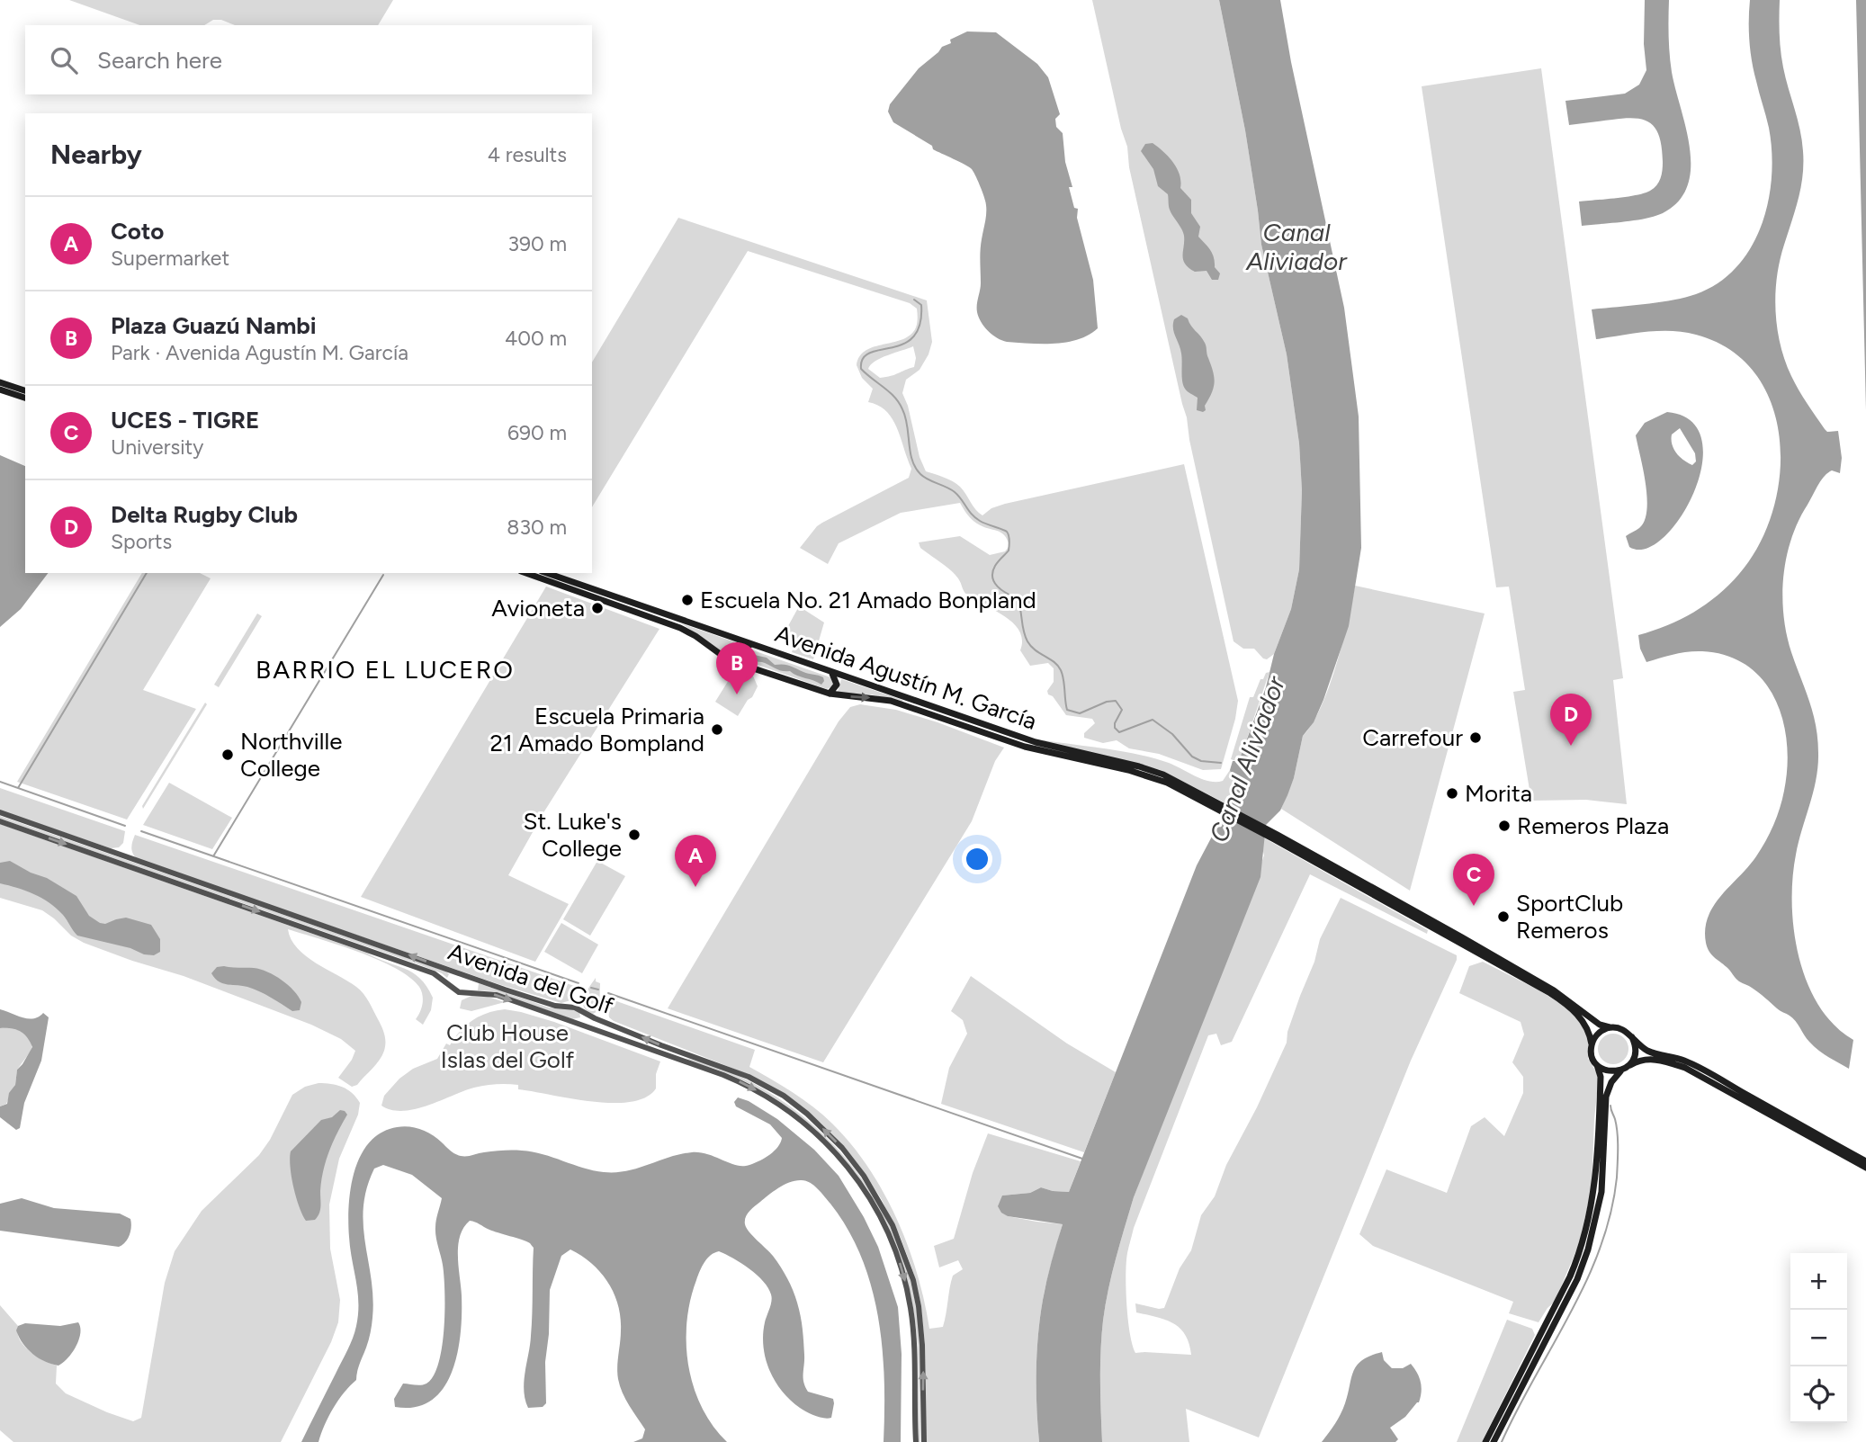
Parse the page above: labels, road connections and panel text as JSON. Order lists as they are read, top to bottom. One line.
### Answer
{"streets":{"main road":["Avenida Agustín M. García"],"street":["Avenida del Golf"]},"districts":["BARRIO EL LUCERO"],"water":["Canal Aliviador"],"parks":["Club House Islas del Golf"],"places":["Escuela No. 21 Amado Bonpland","Avioneta","Escuela Primaria 21 Amado Bompland","Carrefour","Northville College","Morita","Remeros Plaza","St. Luke's College","SportClub Remeros"],"page":{"search":"Search here","heading":["Nearby","4 results"],"list":[{"mark":"A","name":"Coto","note":"Supermarket","value":"390 m"},{"mark":"B","name":"Plaza Guazú Nambi","note":"Park · Avenida Agustín M. García","value":"400 m"},{"mark":"C","name":"UCES - TIGRE","note":"University","value":"690 m"},{"mark":"D","name":"Delta Rugby Club","note":"Sports","value":"830 m"}],"pins":["B","D","A","C"],"map_buttons":["+","−"]}}
